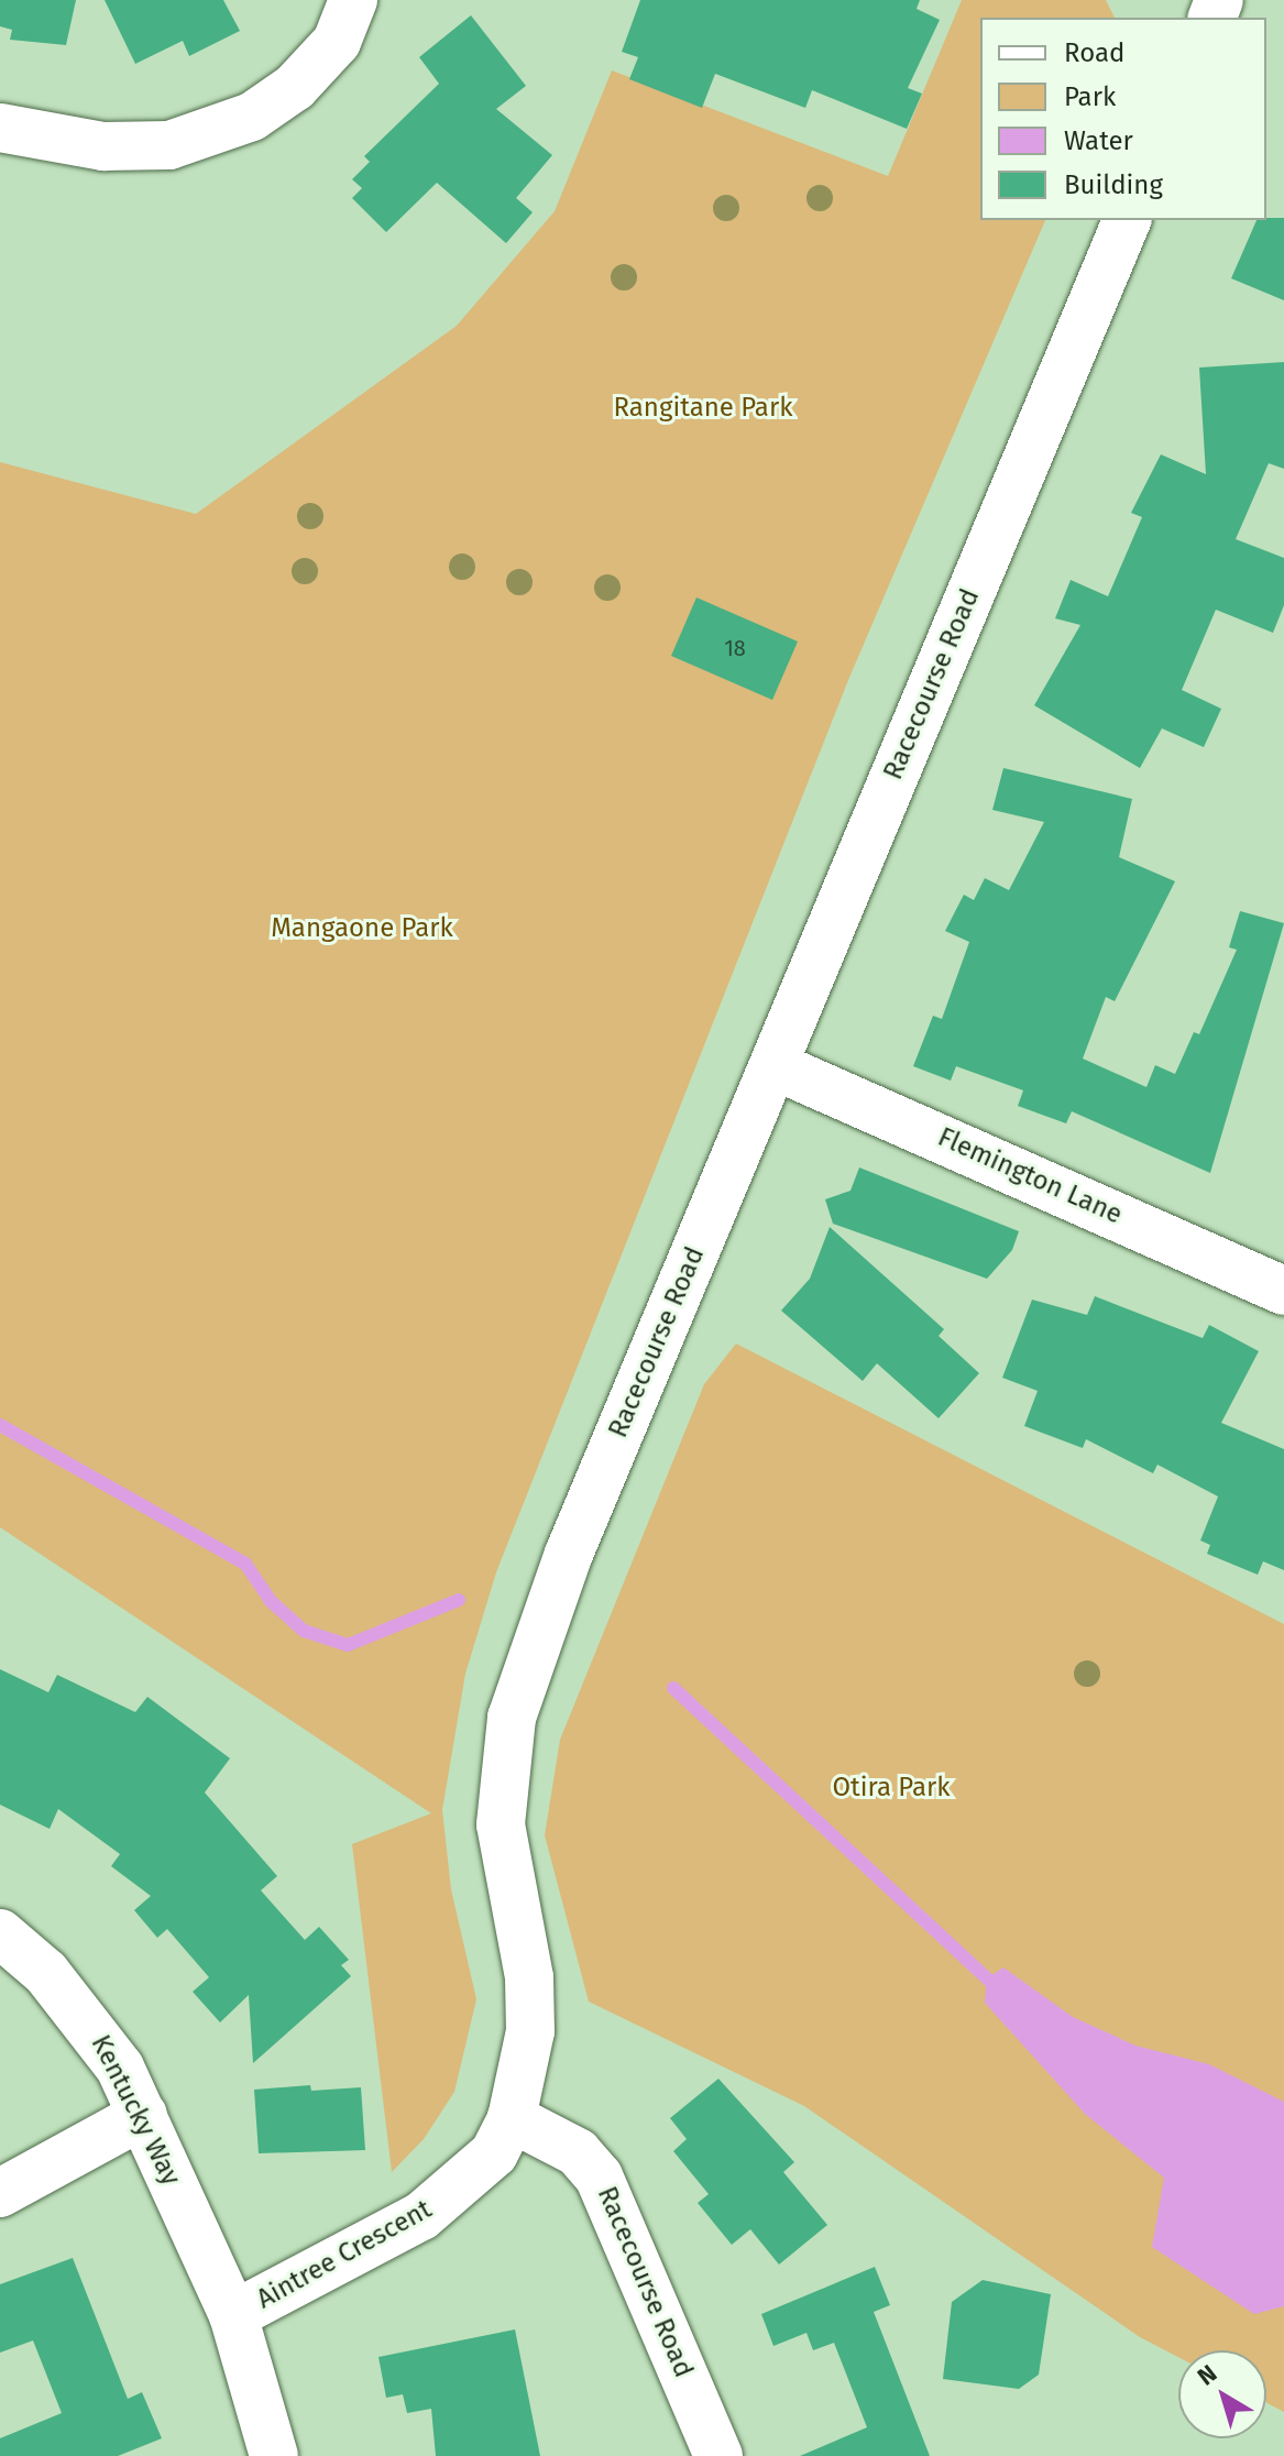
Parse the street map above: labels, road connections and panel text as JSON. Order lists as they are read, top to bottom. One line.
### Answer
{"streets":{"street":["Racecourse Road","Flemington Lane","Kentucky Way","Aintree Crescent"]},"crossings":[["Racecourse Road","Flemington Lane"],["Racecourse Road","Aintree Crescent"],["Kentucky Way","Aintree Crescent"]],"parks":["Rangitane Park","Mangaone Park","Otira Park"],"house_numbers":["18"],"legend":["Road","Park","Water","Building"],"north":"top left"}
